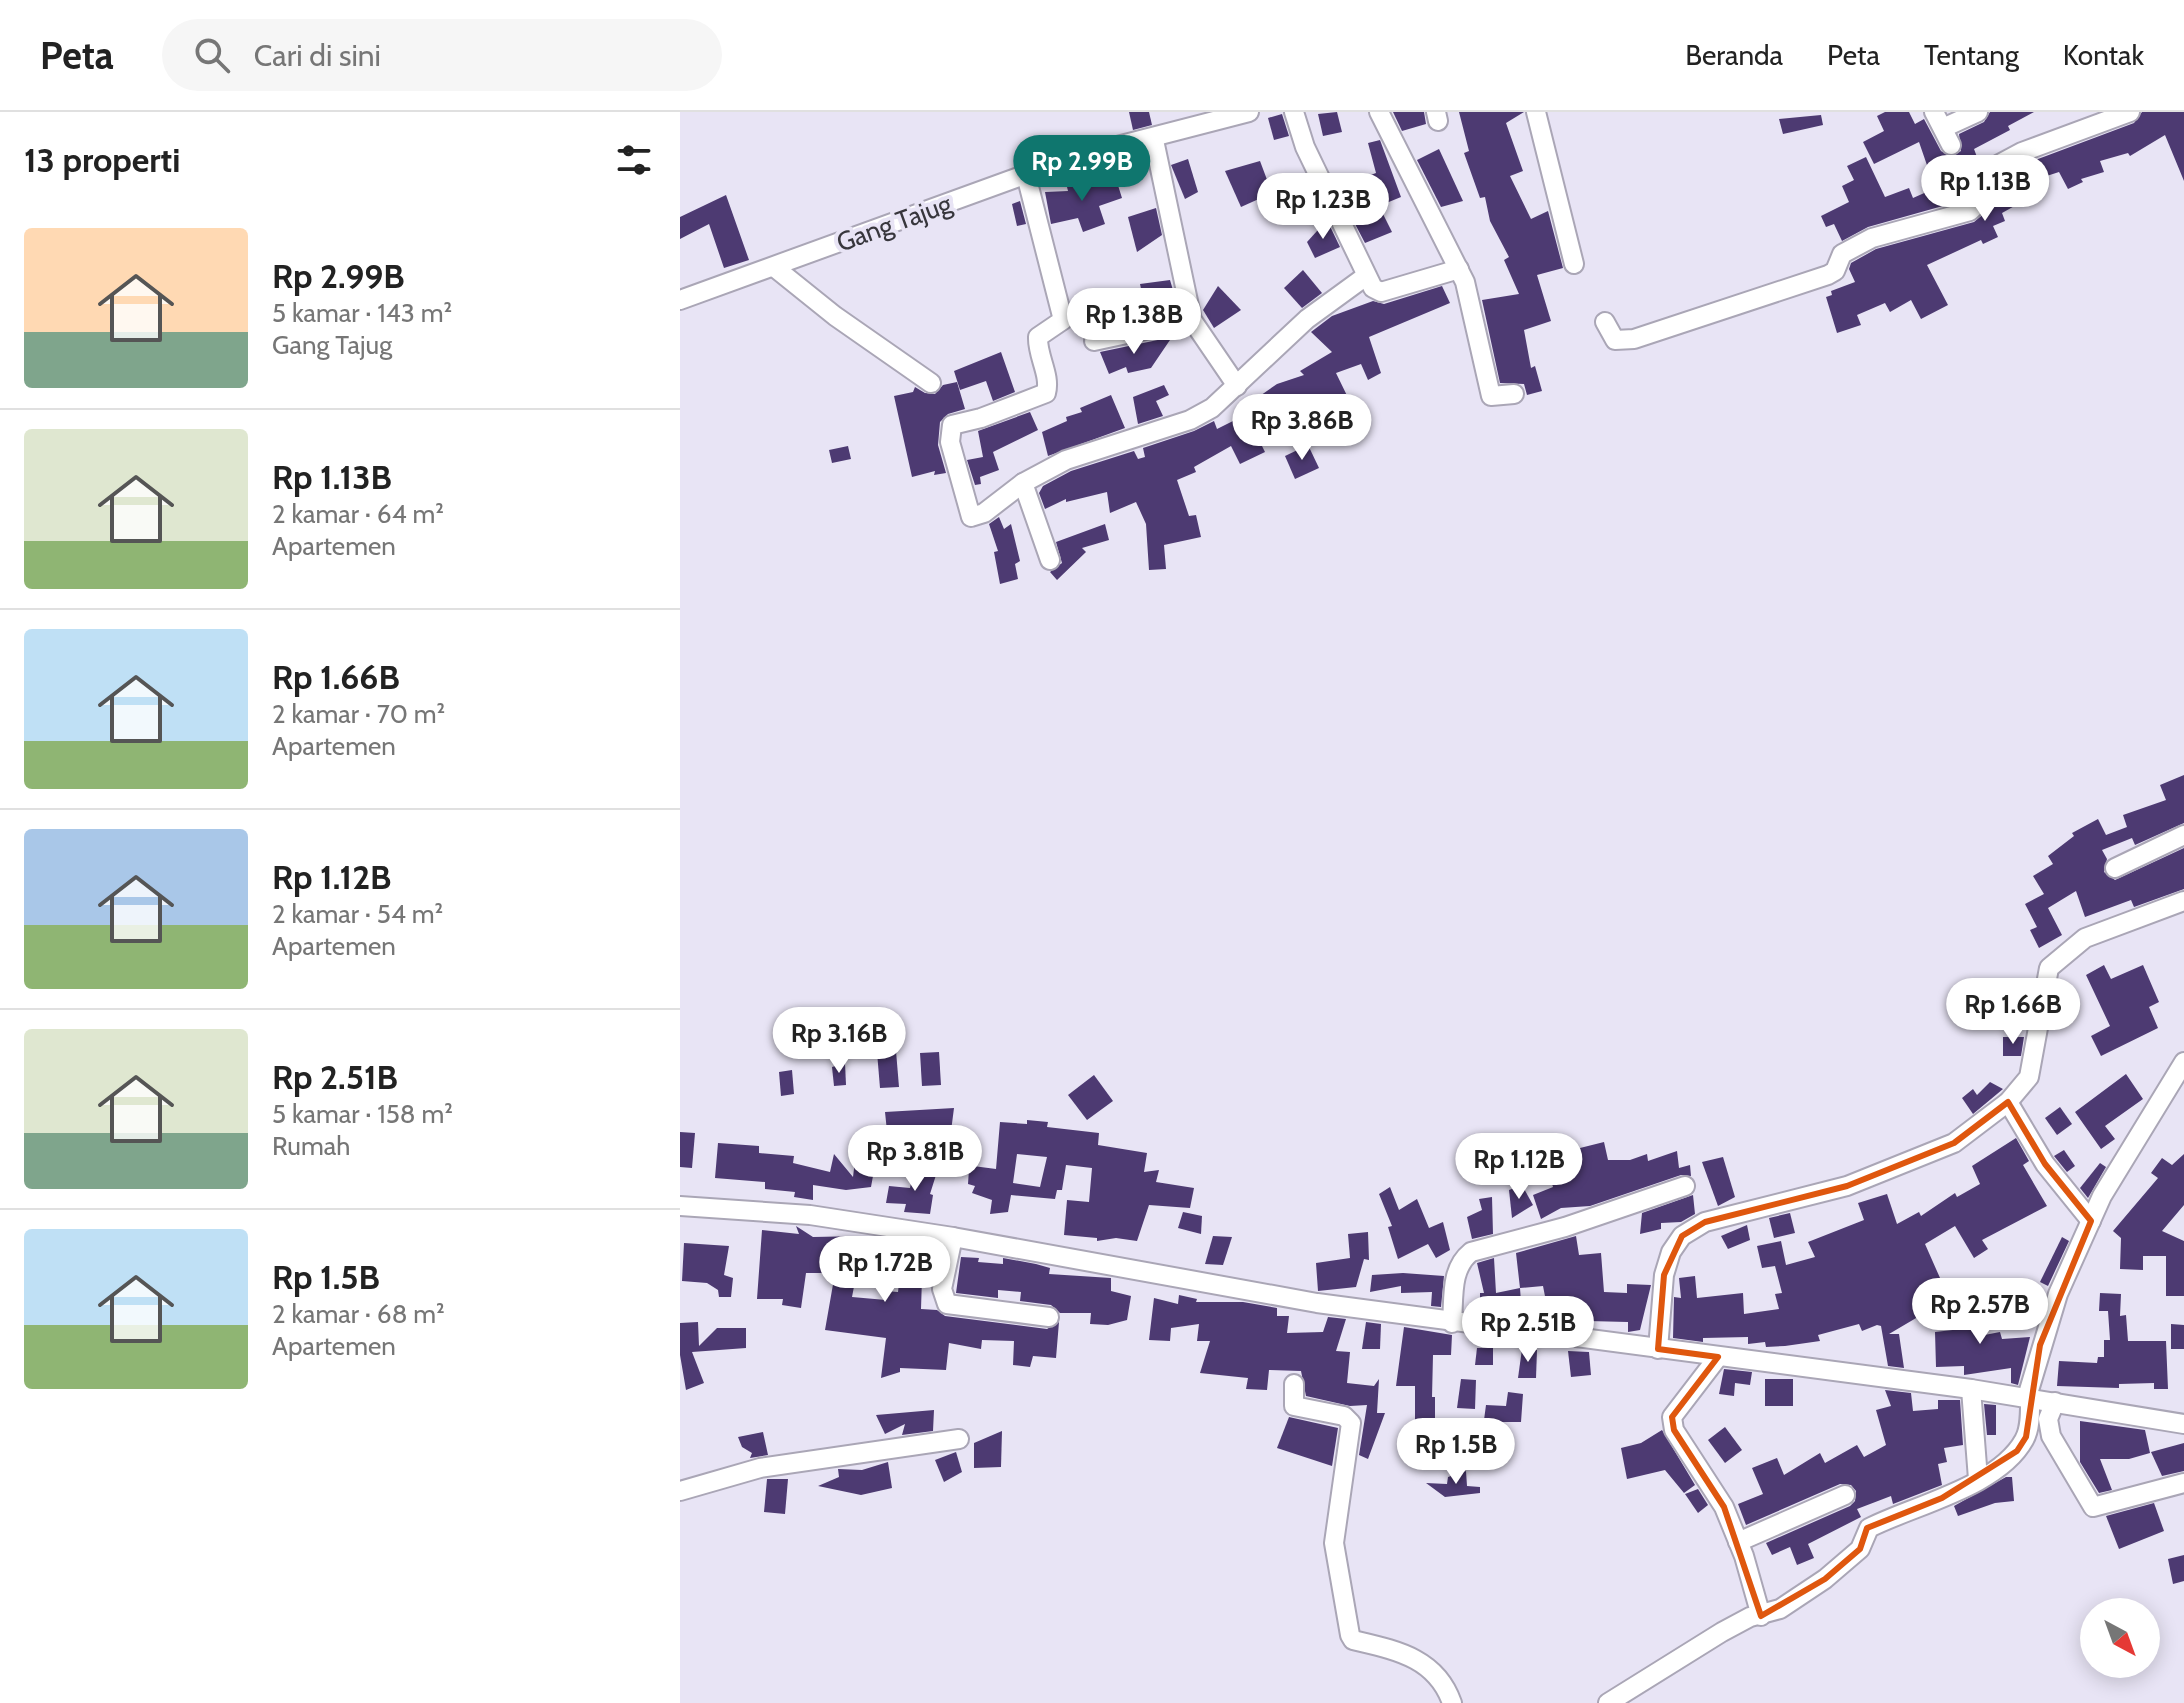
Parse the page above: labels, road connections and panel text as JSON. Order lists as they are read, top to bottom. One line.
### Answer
{"streets":{"street":["Gang Tajug"]},"north":"bottom right","page":{"header":"Peta","search":"Cari di sini","nav":["Beranda","Peta","Tentang","Kontak"],"heading":"13 properti","price":["Rp 2.99B","Rp 1.13B","Rp 1.23B","Rp 1.38B","Rp 3.86B","Rp 1.66B","Rp 3.16B","Rp 3.81B","Rp 1.12B","Rp 1.72B","Rp 2.57B","Rp 2.51B","Rp 1.5B"],"list":[{"name":"Rp 2.99B","note":"5 kamar · 143 m² · Gang Tajug"},{"name":"Rp 1.13B","note":"2 kamar · 64 m² · Apartemen"},{"name":"Rp 1.66B","note":"2 kamar · 70 m² · Apartemen"},{"name":"Rp 1.12B","note":"2 kamar · 54 m² · Apartemen"},{"name":"Rp 2.51B","note":"5 kamar · 158 m² · Rumah"},{"name":"Rp 1.5B","note":"2 kamar · 68 m² · Apartemen"}]}}
